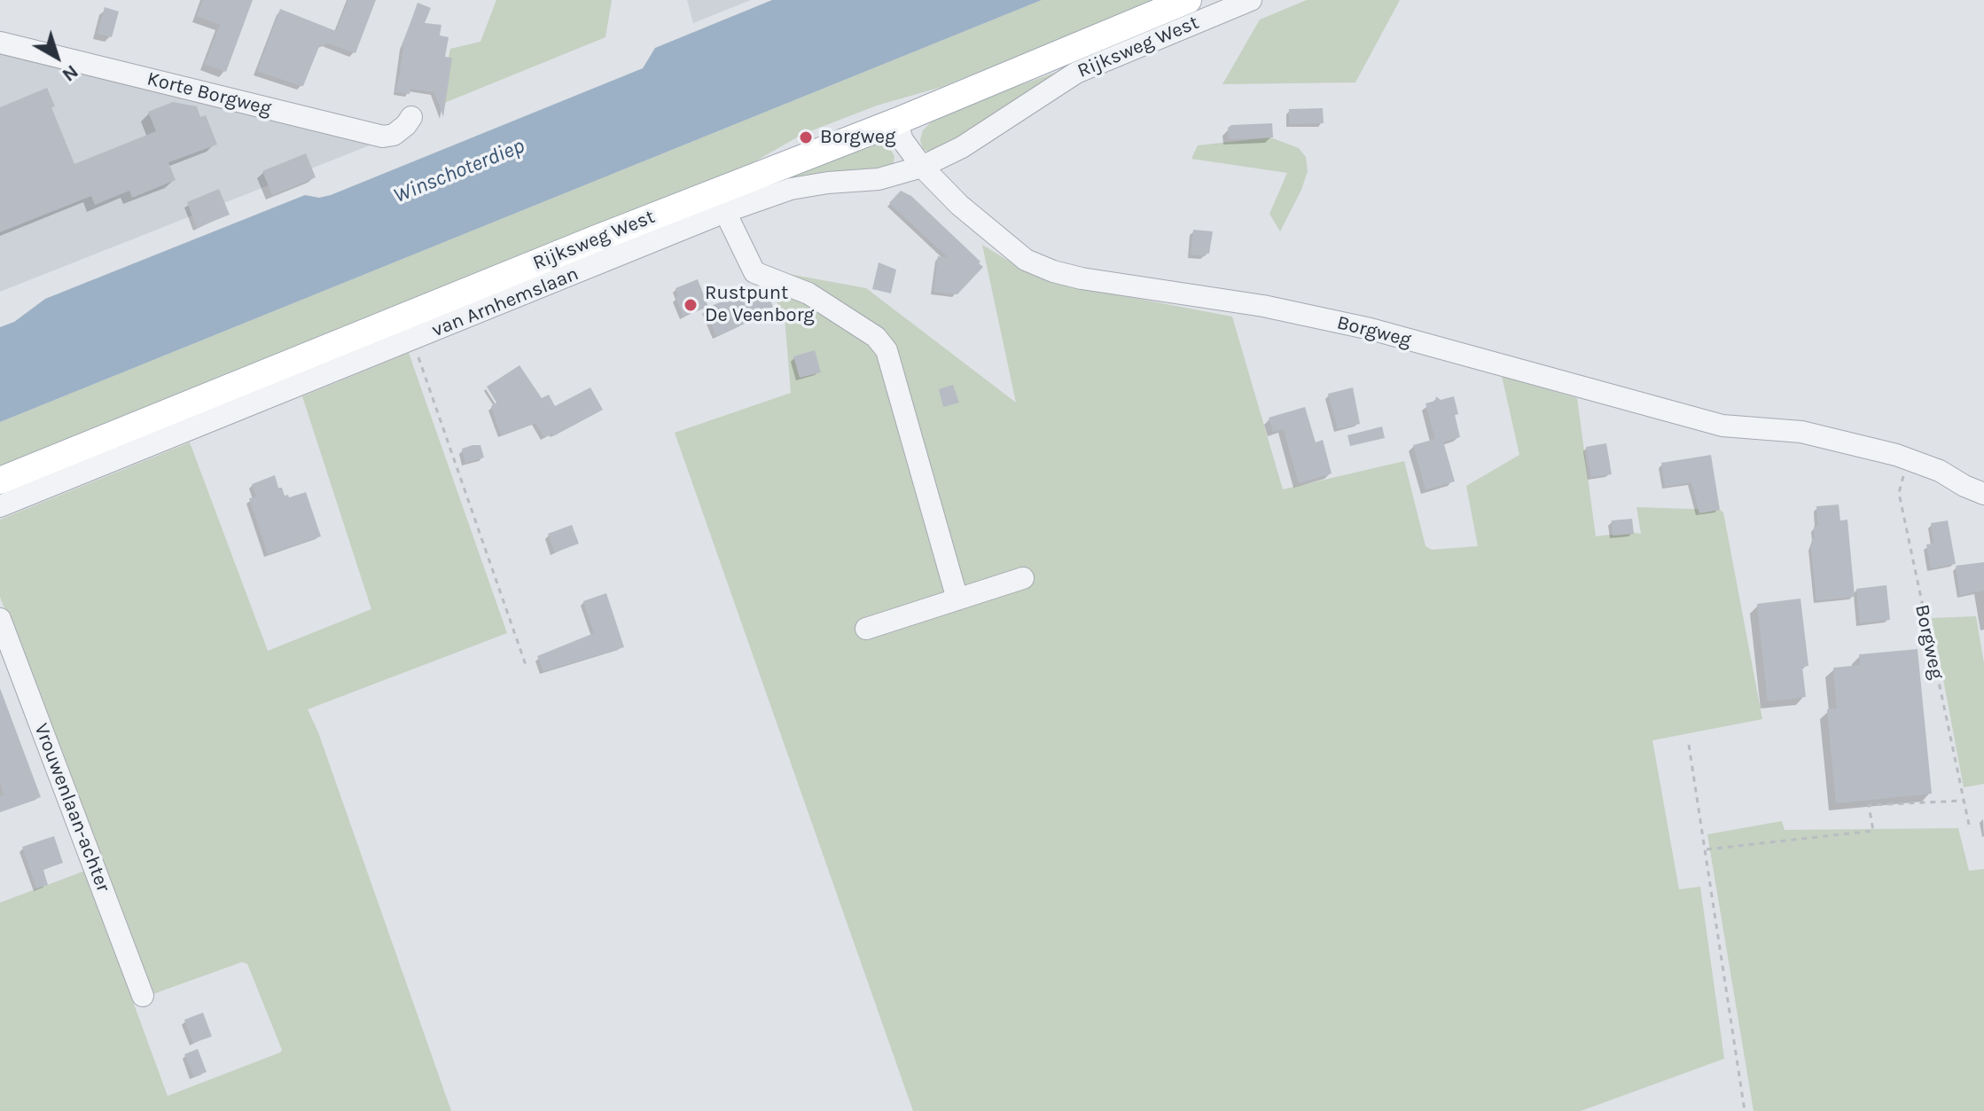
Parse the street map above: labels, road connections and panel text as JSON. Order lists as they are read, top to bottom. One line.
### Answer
{"streets":{"main road":["Rijksweg West"],"street":["Korte Borgweg","van Arnhemslaan","Borgweg","Vrouwenlaan-achter"]},"crossings":[["Rijksweg West","van Arnhemslaan"],["Rijksweg West","Borgweg"],["van Arnhemslaan","Borgweg"]],"water":["Winschoterdiep"],"places":["Borgweg","Rustpunt De Veenborg"],"north":"bottom right"}
